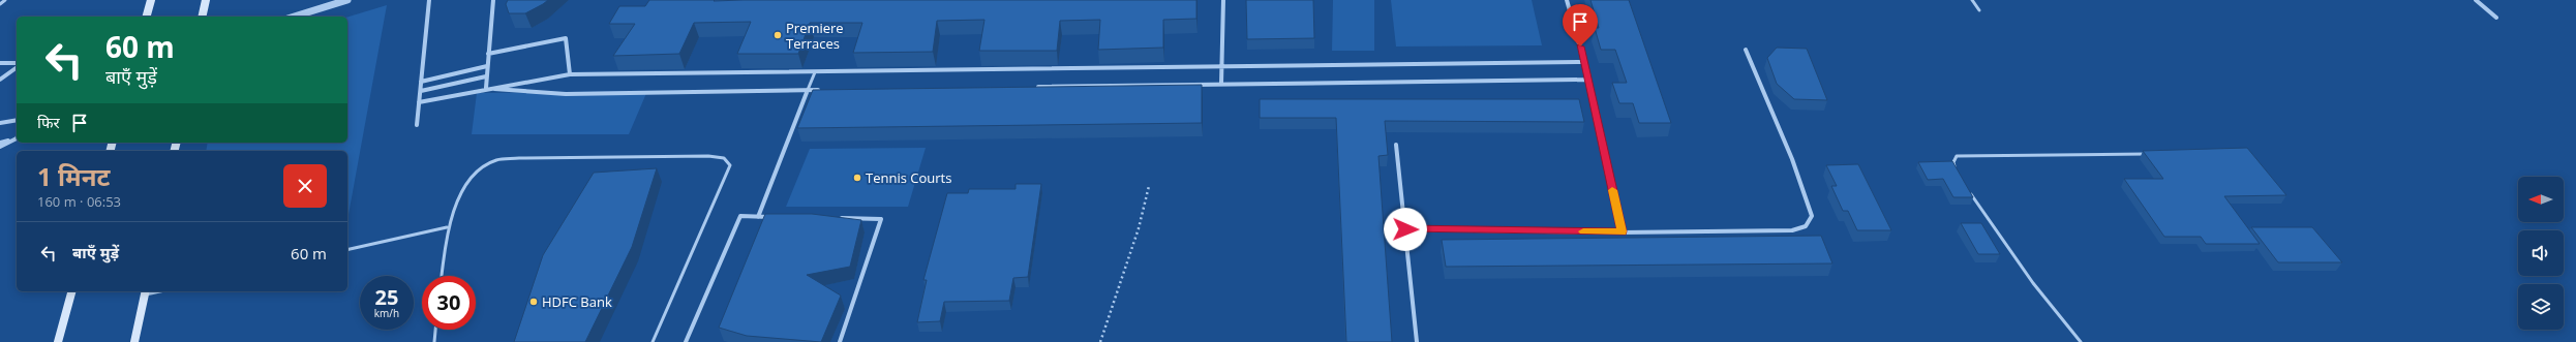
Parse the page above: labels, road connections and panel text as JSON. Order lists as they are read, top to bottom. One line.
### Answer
{"places":["Premiere Terraces","Tennis Courts","HDFC Bank"],"north":"left","page":{"turn":["60 m","बाएँ मुड़ें"],"then":"फिर","heading":["1 मिनट","160 m · 06:53"],"list":[{"name":"बाएँ मुड़ें","value":"60 m"}],"speed":"25 km/h","limit":"30"}}
